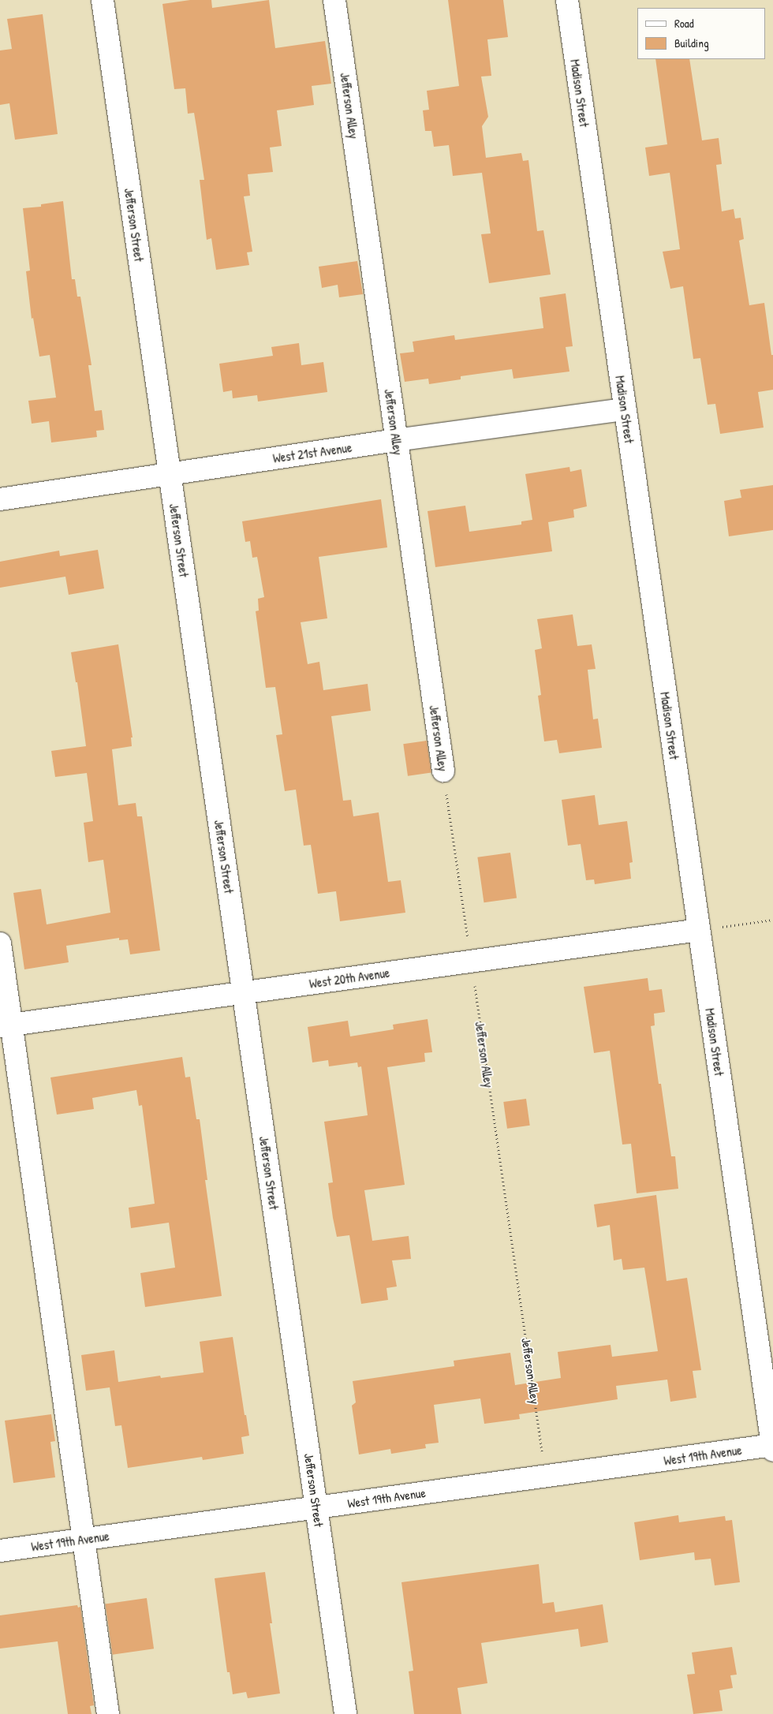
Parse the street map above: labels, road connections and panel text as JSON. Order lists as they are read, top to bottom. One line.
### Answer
{"streets":{"street":["Madison Street","Jefferson Alley","Jefferson Street","West 21st Avenue","West 20th Avenue","West 19th Avenue"]},"crossings":[["Madison Street","West 21st Avenue"],["Madison Street","West 20th Avenue"],["Madison Street","West 19th Avenue"],["Jefferson Alley","West 21st Avenue"],["Jefferson Alley","West 20th Avenue"],["Jefferson Alley","West 19th Avenue"],["Jefferson Street","West 21st Avenue"],["Jefferson Street","West 20th Avenue"],["Jefferson Street","West 19th Avenue"]],"legend":["Road","Building"]}
